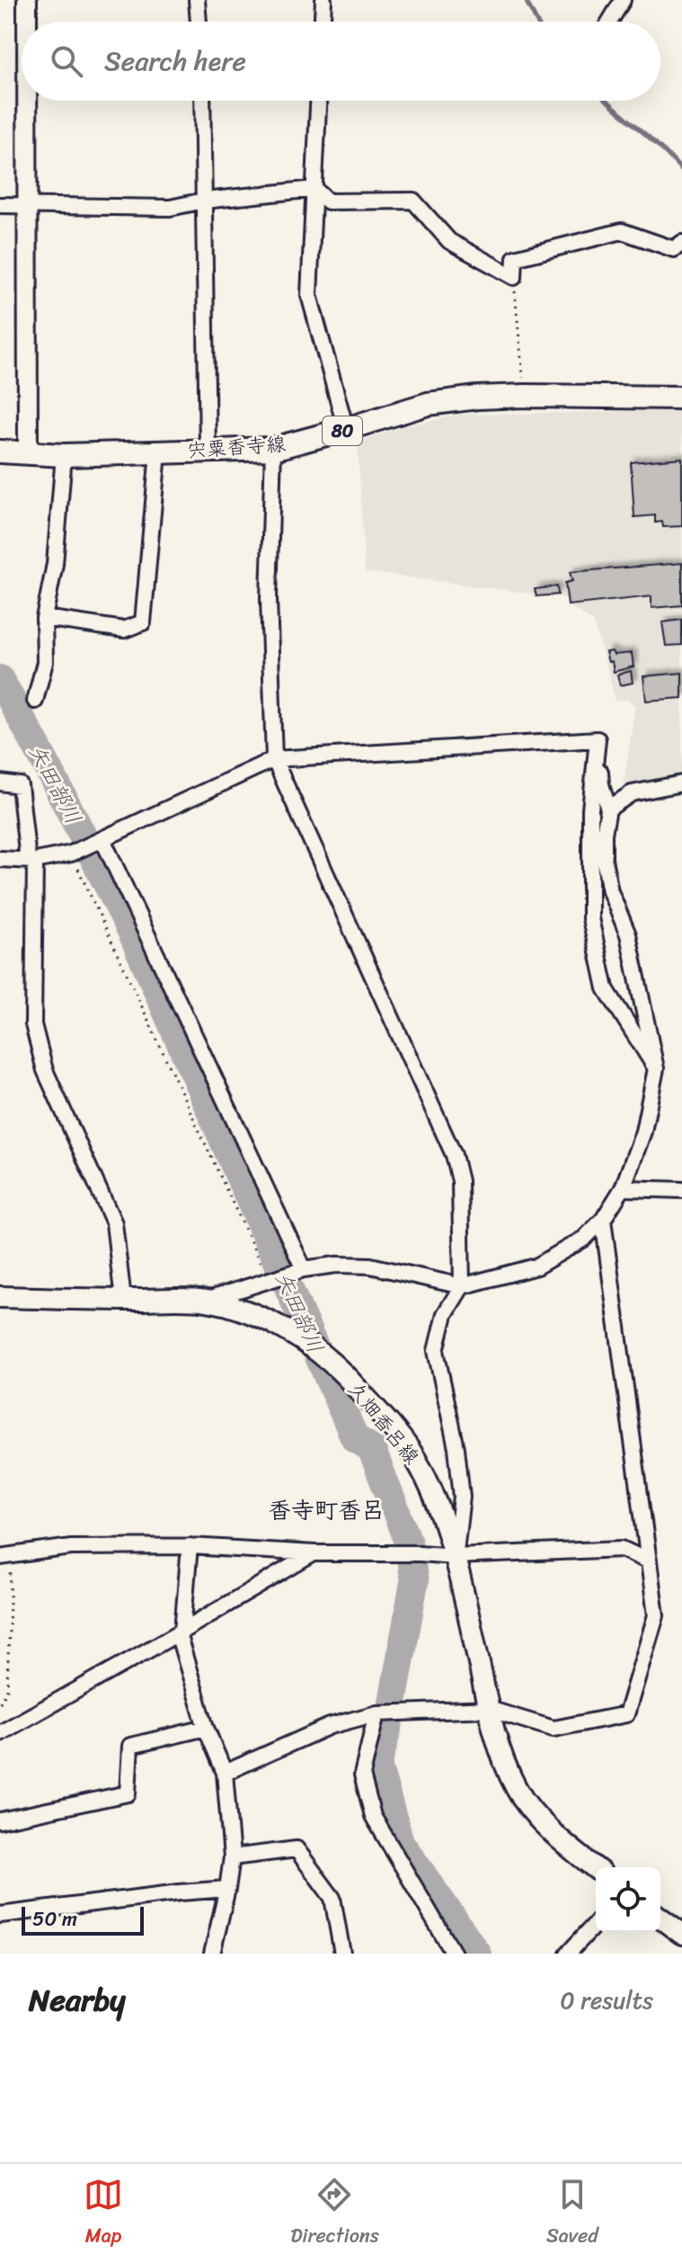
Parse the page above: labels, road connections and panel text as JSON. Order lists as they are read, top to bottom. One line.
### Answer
{"streets":{"main road":["80","宍粟香寺線","久畑香呂線"]},"districts":["香寺町香呂"],"water":["矢田部川"],"scale_bar":"50 m","page":{"search":"Search here","scale":"50 m","heading":["Nearby","0 results"],"nav":["Map","Directions","Saved"]}}
